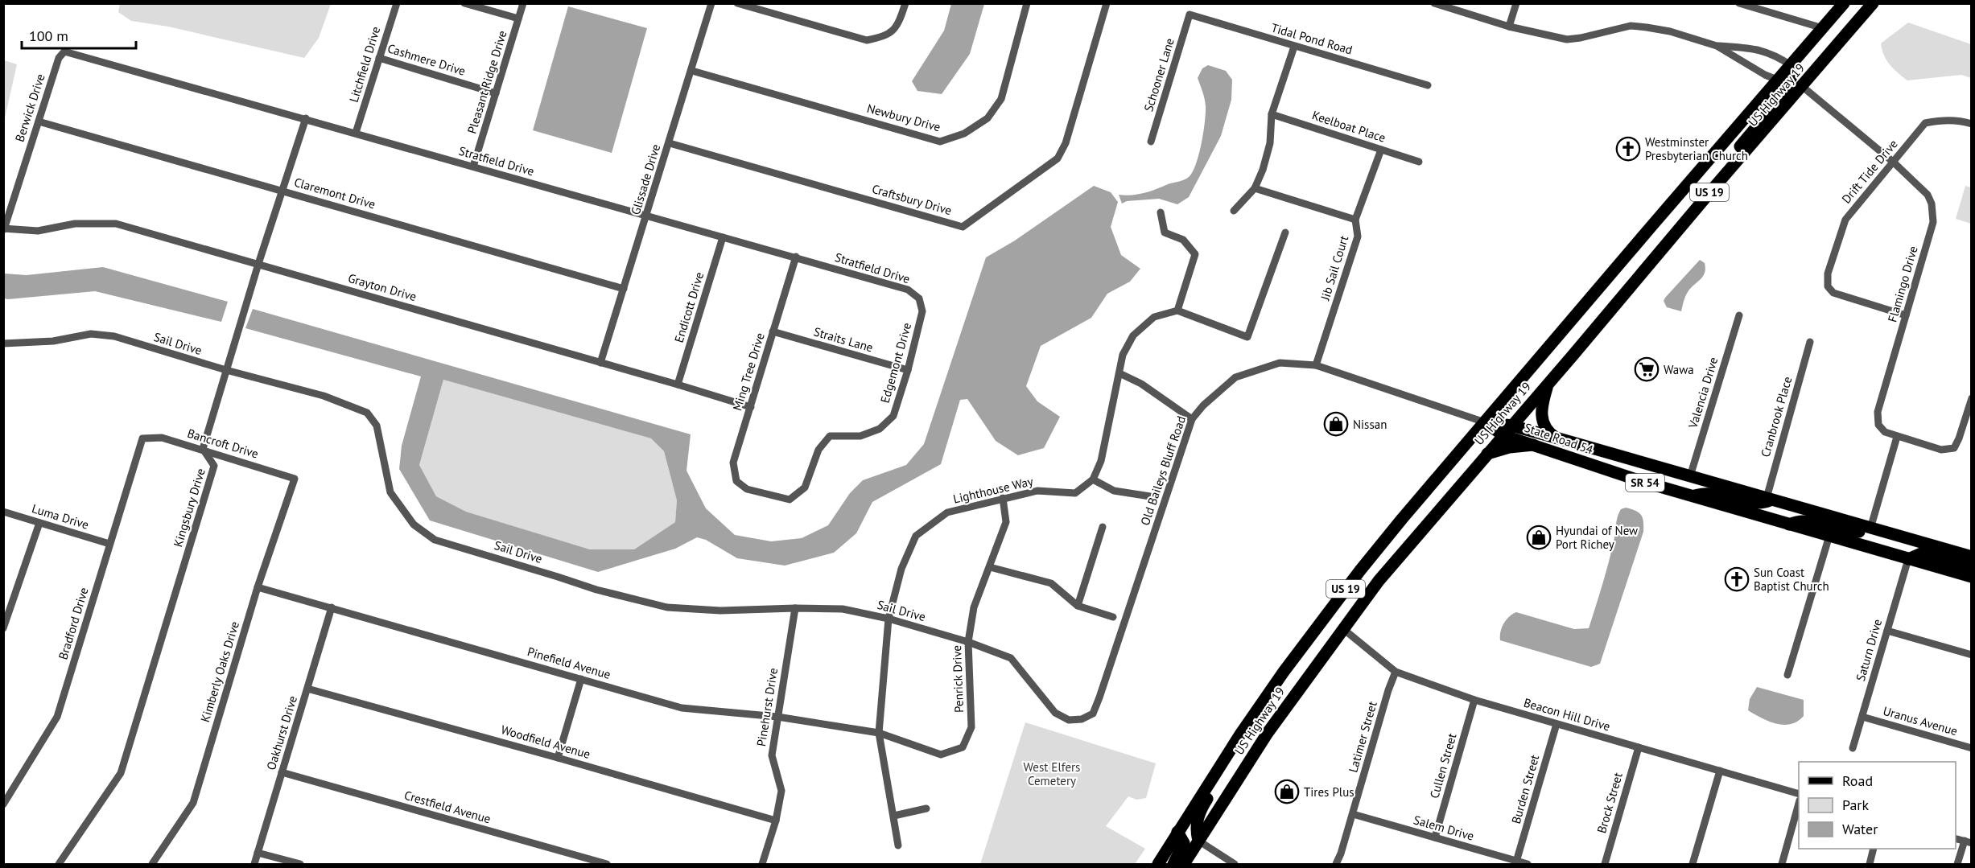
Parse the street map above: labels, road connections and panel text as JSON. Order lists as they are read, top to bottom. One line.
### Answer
{"streets":{"main road":["US Highway 19","US 19","State Road 54","SR 54"],"street":["Tidal Pond Road","Cashmere Drive","Litchfield Drive","Schooner Lane","Pleasant Ridge Drive","Berwick Drive","Newbury Drive","Keelboat Place","Stratfield Drive","Drift Tide Drive","Glissade Drive","Claremont Drive","Craftsbury Drive","Jib Sail Court","Flamingo Drive","Grayton Drive","Endicott Drive","Straits Lane","Sail Drive","Edgemont Drive","Ming Tree Drive","Valencia Drive","Cranbrook Place","Bancroft Drive","Old Baileys Bluff Road","Lighthouse Way","Kingsbury Drive","Luma Drive","Bradford Drive","Saturn Drive","Pinefield Avenue","Kimberly Oaks Drive","Penrick Drive","Pinehurst Drive","Beacon Hill Drive","Uranus Avenue","Oakhurst Drive","Latimer Street","Woodfield Avenue","Cullen Street","Burden Street","Brock Street","Crestfield Avenue","Salem Drive"]},"crossings":[["Tidal Pond Road","Schooner Lane"],["Cashmere Drive","Litchfield Drive"],["Cashmere Drive","Pleasant Ridge Drive"],["Litchfield Drive","Stratfield Drive"],["Pleasant Ridge Drive","Stratfield Drive"],["US Highway 19","Flamingo Drive"],["US Highway 19","State Road 54"],["US Highway 19","Old Baileys Bluff Road"],["US Highway 19","Beacon Hill Drive"],["Berwick Drive","Stratfield Drive"],["Berwick Drive","Claremont Drive"],["Berwick Drive","Grayton Drive"],["Newbury Drive","Glissade Drive"],["Keelboat Place","Jib Sail Court"],["Stratfield Drive","Glissade Drive"],["Stratfield Drive","Endicott Drive"],["Stratfield Drive","Edgemont Drive"],["Stratfield Drive","Ming Tree Drive"],["Drift Tide Drive","Flamingo Drive"],["Glissade Drive","Claremont Drive"],["Glissade Drive","Craftsbury Drive"],["Glissade Drive","Grayton Drive"],["Jib Sail Court","Old Baileys Bluff Road"],["Grayton Drive","Endicott Drive"],["Grayton Drive","Ming Tree Drive"],["Straits Lane","Edgemont Drive"],["Straits Lane","Ming Tree Drive"],["Sail Drive","Old Baileys Bluff Road"],["Sail Drive","Lighthouse Way"],["Sail Drive","Penrick Drive"],["Sail Drive","Pinehurst Drive"],["Edgemont Drive","Ming Tree Drive"],["Valencia Drive","State Road 54"],["Cranbrook Place","State Road 54"],["State Road 54","Old Baileys Bluff Road"],["State Road 54","Saturn Drive"],["Bancroft Drive","Kingsbury Drive"],["Bancroft Drive","Bradford Drive"],["Bancroft Drive","Kimberly Oaks Drive"],["Lighthouse Way","Pinefield Avenue"],["Lighthouse Way","Penrick Drive"],["Luma Drive","Bradford Drive"],["Saturn Drive","Uranus Avenue"],["Pinefield Avenue","Kimberly Oaks Drive"],["Pinefield Avenue","Penrick Drive"],["Pinefield Avenue","Pinehurst Drive"],["Pinefield Avenue","Oakhurst Drive"],["Pinehurst Drive","Woodfield Avenue"],["Beacon Hill Drive","Latimer Street"],["Beacon Hill Drive","Cullen Street"],["Beacon Hill Drive","Burden Street"],["Beacon Hill Drive","Brock Street"],["Oakhurst Drive","Woodfield Avenue"],["Oakhurst Drive","Crestfield Avenue"],["Latimer Street","Salem Drive"],["Cullen Street","Salem Drive"],["Burden Street","Salem Drive"]],"parks":["West Elfers Cemetery"],"places":{"church":["Westminster Presbyterian Church","Sun Coast Baptist Church"],"supermarket":["Wawa"],"shop":["Nissan","Hyundai of New Port Richey","Tires Plus"]},"legend":["Road","Park","Water"],"scale_bar":"100 m"}
